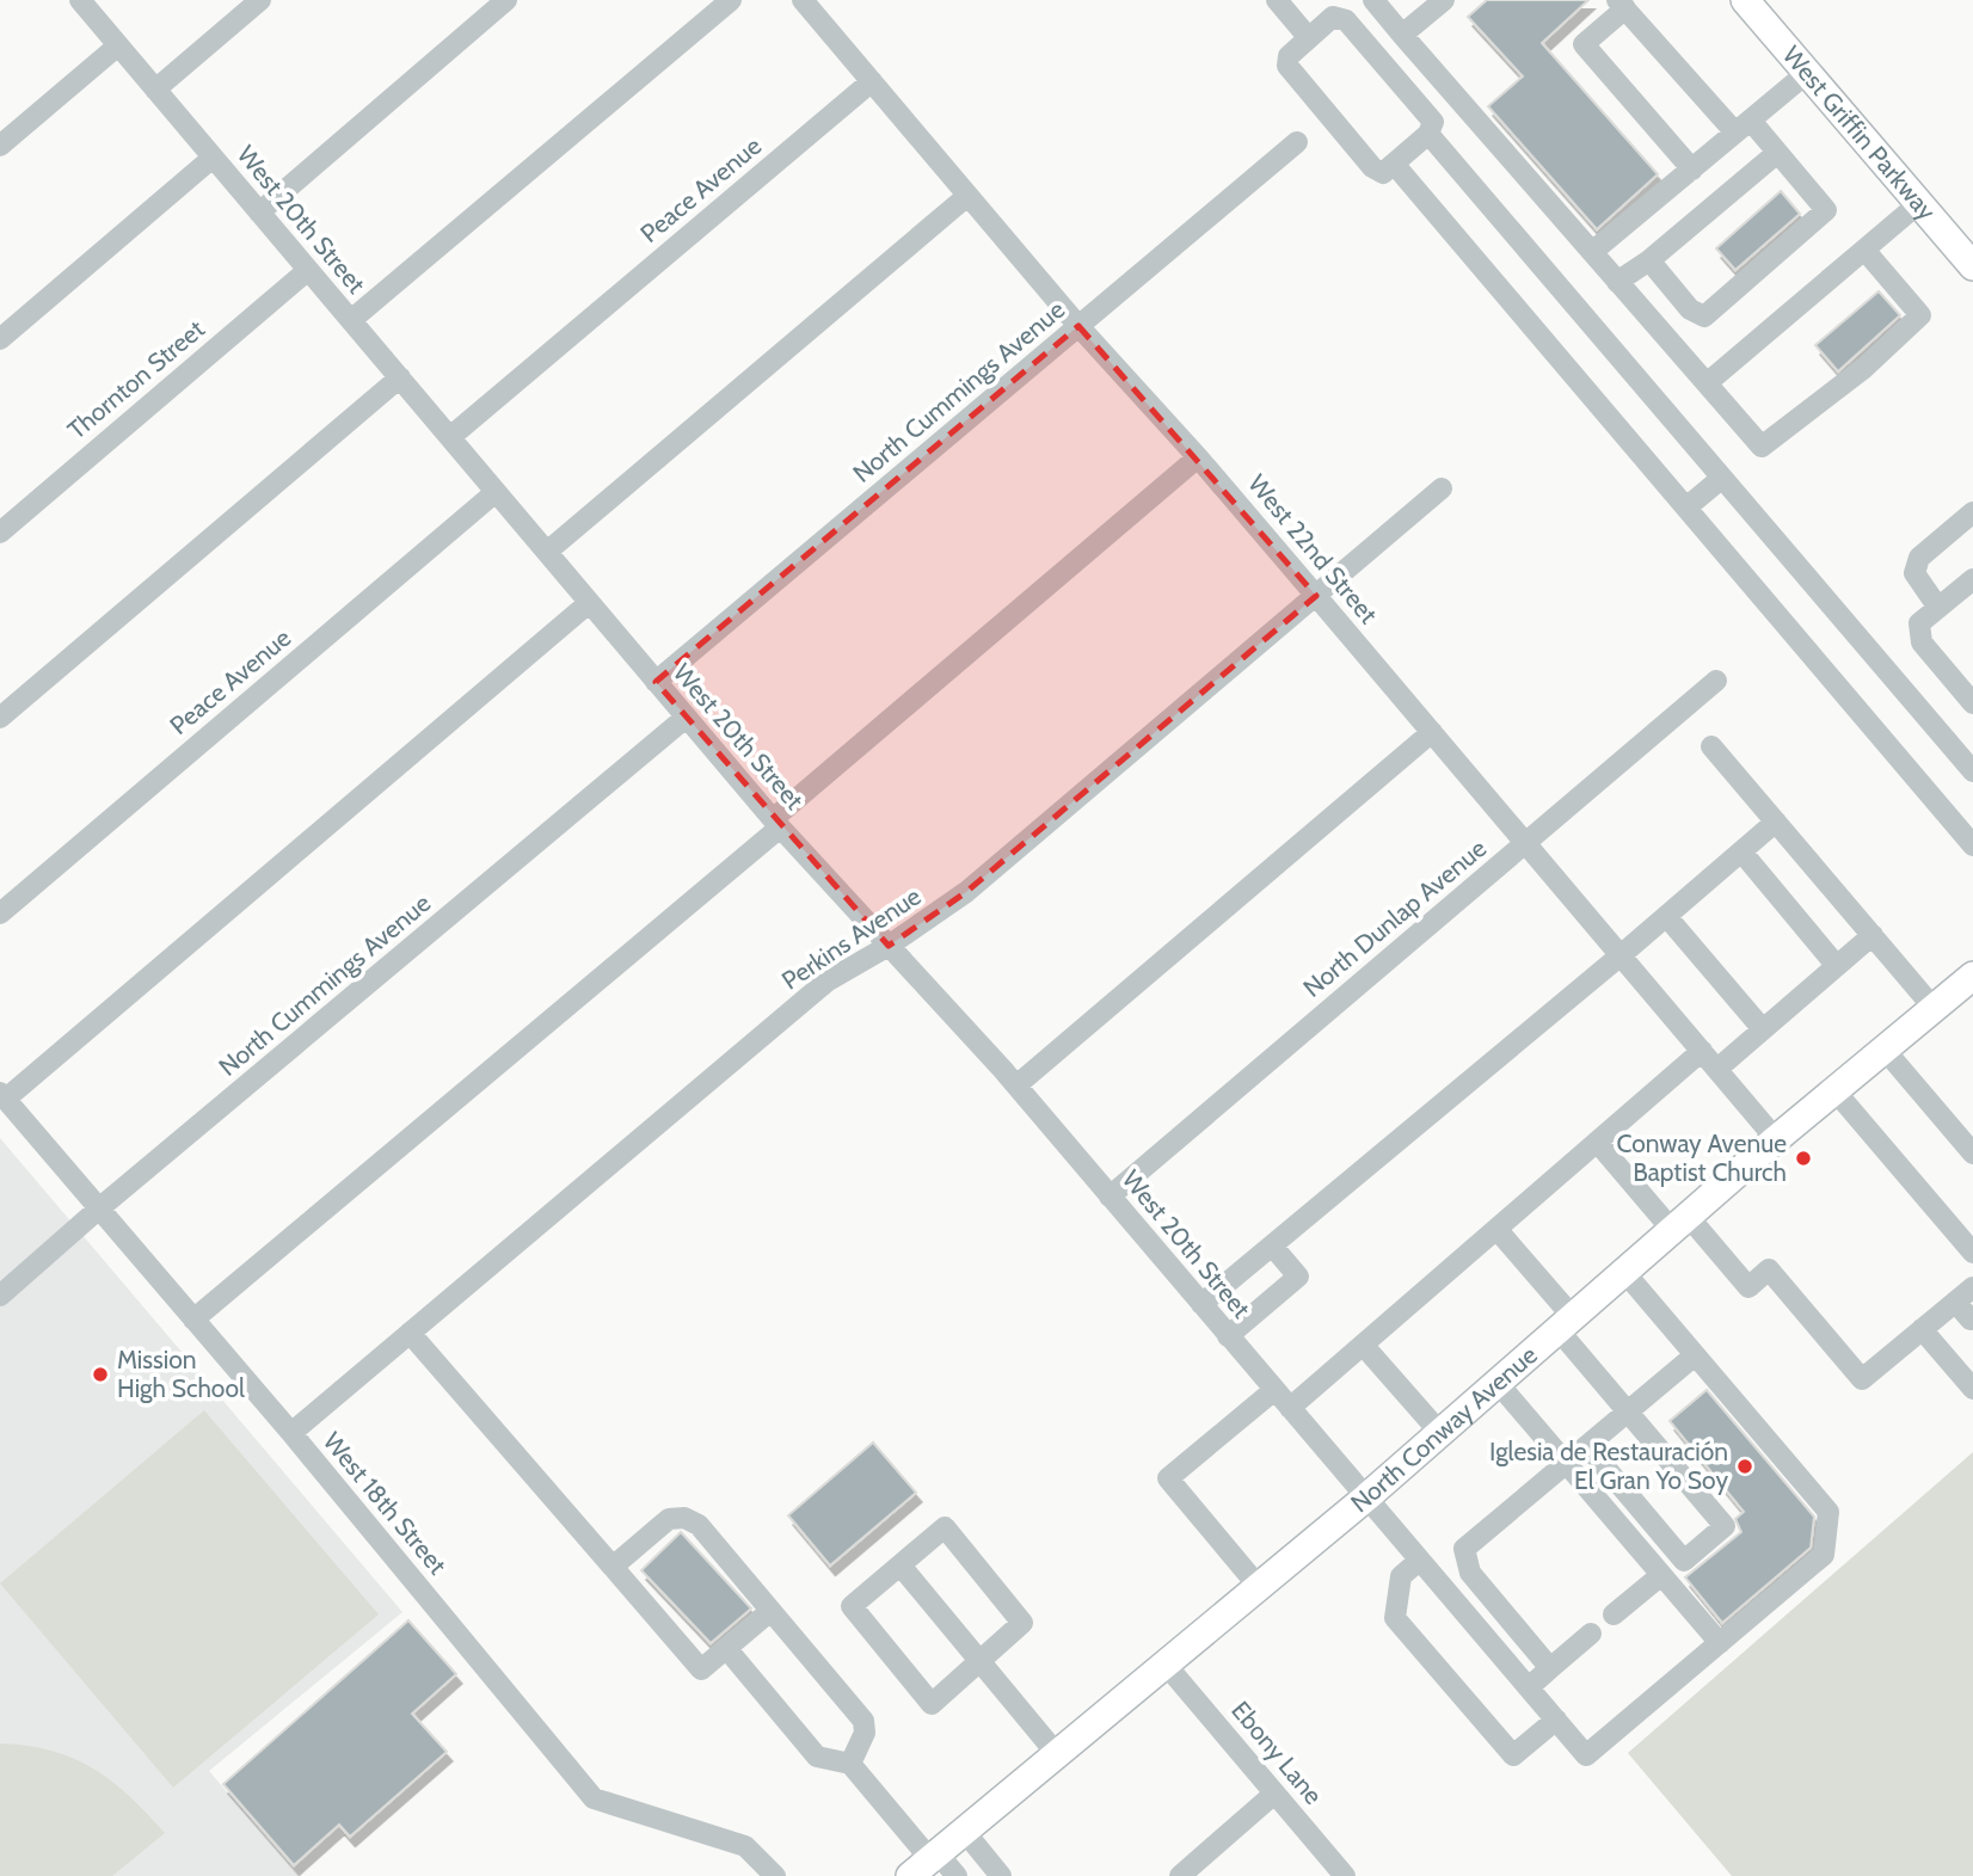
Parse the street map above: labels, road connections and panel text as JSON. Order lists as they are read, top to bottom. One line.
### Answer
{"streets":{"main road":["West Griffin Parkway","North Conway Avenue"],"street":["Peace Avenue","West 20th Street","Thornton Street","North Cummings Avenue","West 22nd Street","North Dunlap Avenue","Perkins Avenue","West 18th Street","Ebony Lane"]},"crossings":[["Peace Avenue","West 20th Street"],["Peace Avenue","West 22nd Street"],["West 20th Street","Thornton Street"],["West 20th Street","North Cummings Avenue"],["West 20th Street","North Dunlap Avenue"],["West 20th Street","Perkins Avenue"],["West 20th Street","North Conway Avenue"],["North Cummings Avenue","West 22nd Street"],["North Cummings Avenue","West 18th Street"],["West 22nd Street","North Dunlap Avenue"],["West 22nd Street","Perkins Avenue"],["West 22nd Street","North Conway Avenue"],["Perkins Avenue","West 18th Street"],["North Conway Avenue","Ebony Lane"]],"places":["Conway Avenue Baptist Church","Mission High School","Iglesia de Restauración El Gran Yo Soy"]}
